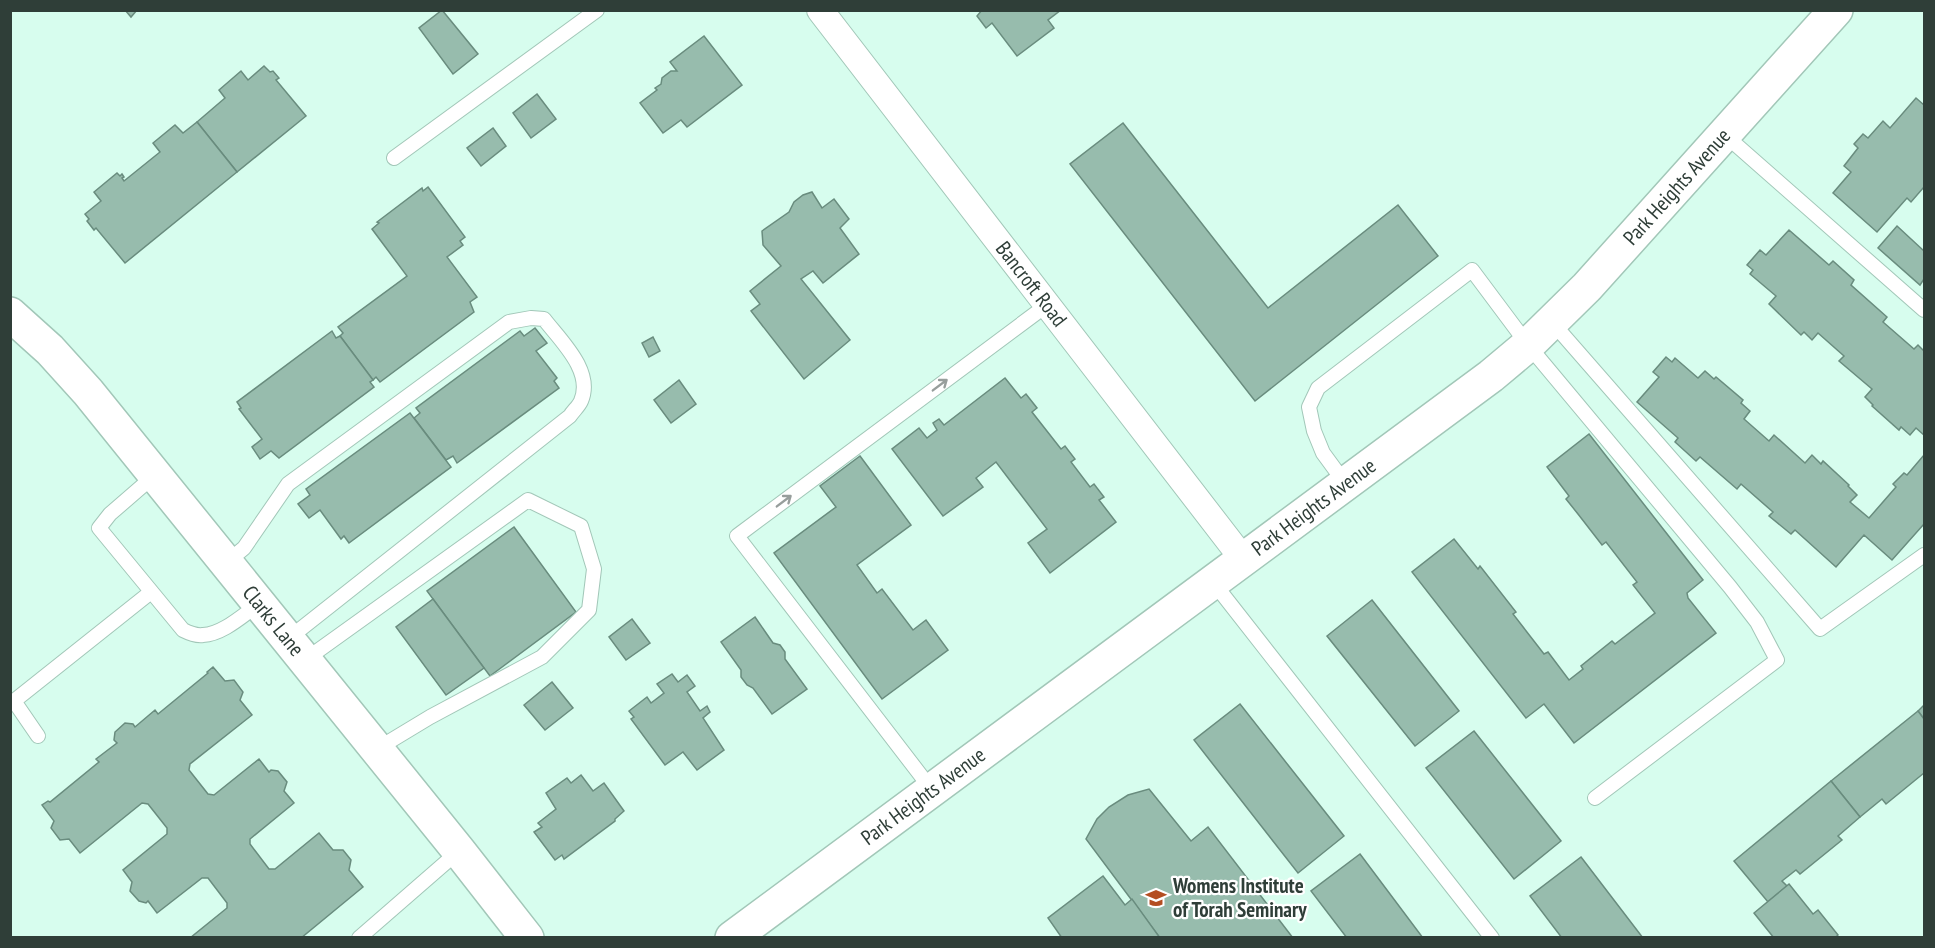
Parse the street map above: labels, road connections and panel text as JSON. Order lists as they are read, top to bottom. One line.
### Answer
{"streets":{"main road":["Park Heights Avenue","Clarks Lane"],"street":["Bancroft Road"]},"crossings":[["Park Heights Avenue","Bancroft Road"]],"places":{"school or university":["Womens Institute of Torah Seminary"]}}
